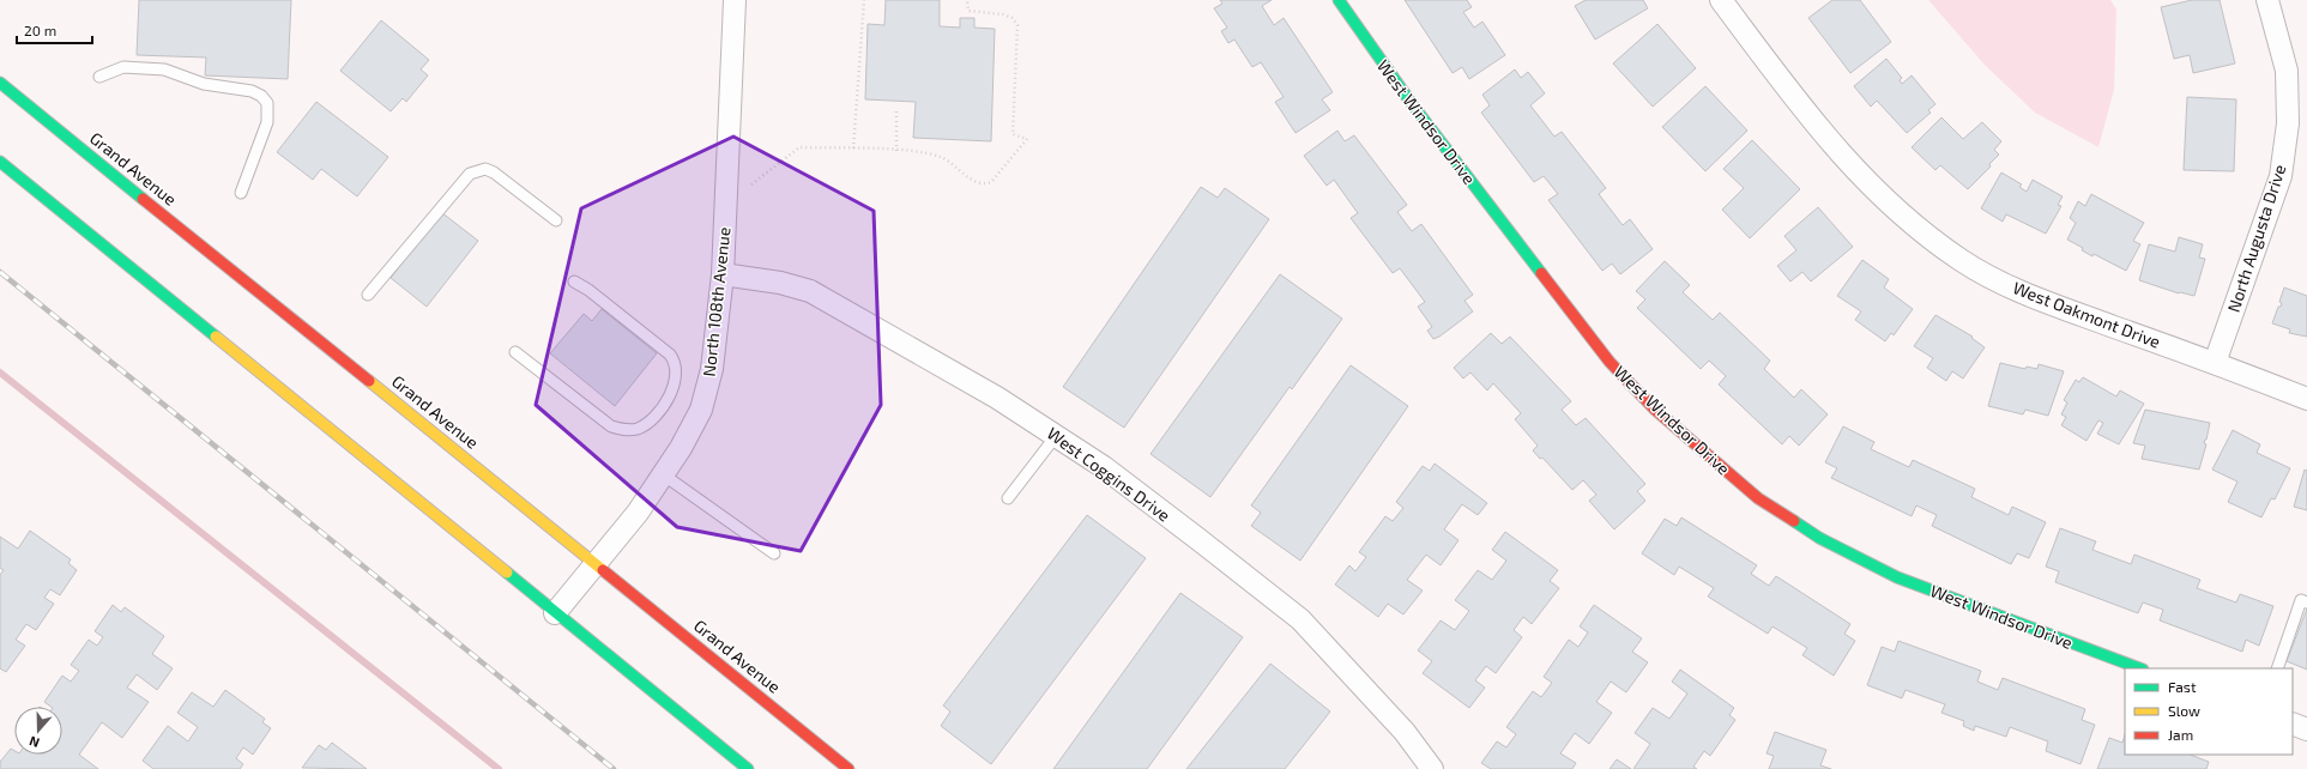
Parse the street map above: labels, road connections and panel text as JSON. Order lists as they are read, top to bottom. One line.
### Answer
{"streets":{"main road":["West Windsor Drive","Grand Avenue"],"street":["North Augusta Drive","North 108th Avenue","West Oakmont Drive","West Coggins Drive"]},"crossings":[["Grand Avenue","North 108th Avenue"],["North Augusta Drive","West Oakmont Drive"],["North 108th Avenue","West Coggins Drive"]],"legend":["Fast","Slow","Jam"],"scale_bar":"20 m","north":"bottom"}
